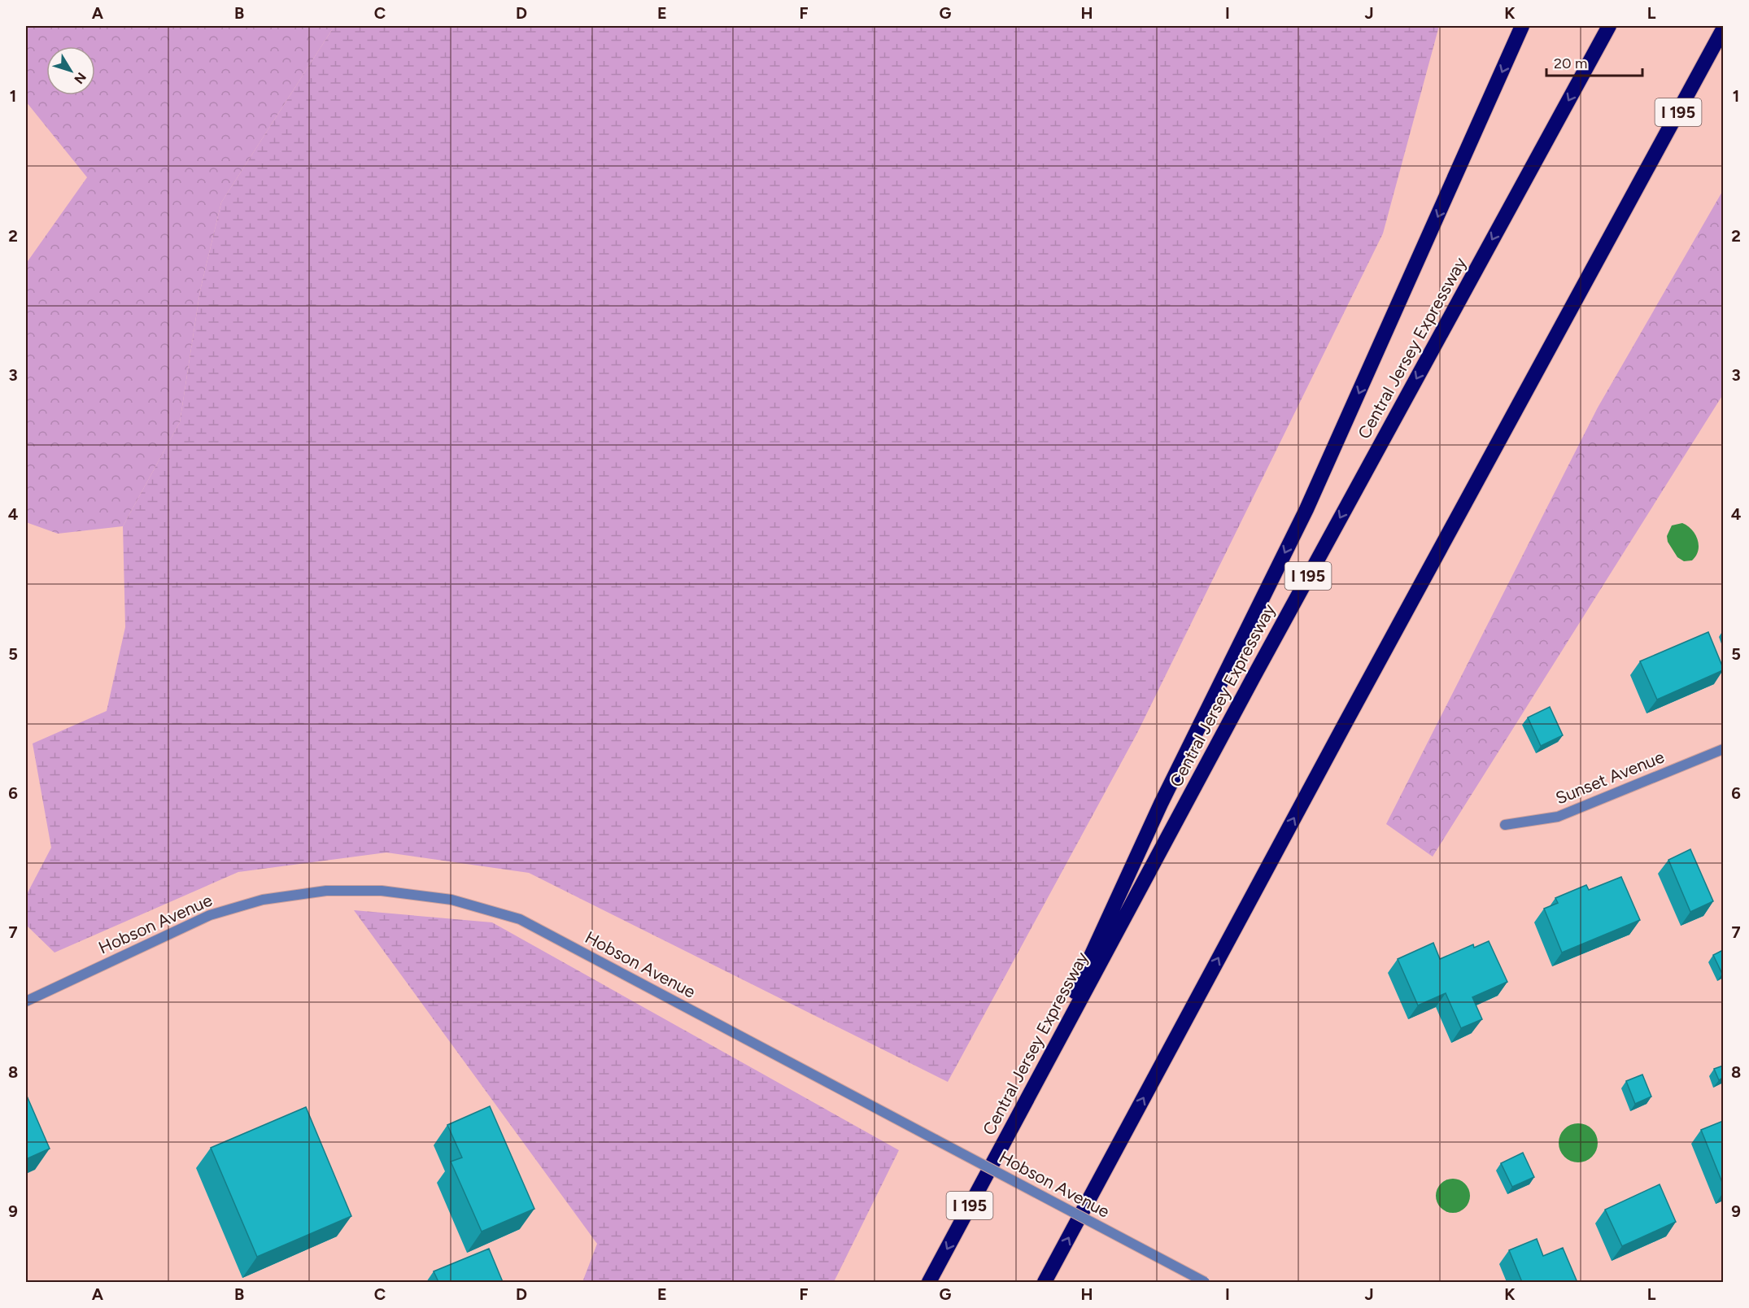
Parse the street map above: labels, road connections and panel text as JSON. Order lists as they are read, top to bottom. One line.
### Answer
{"streets":{"highway":["I 195","Central Jersey Expressway"],"street":["Sunset Avenue","Hobson Avenue"]},"scale_bar":"20 m","north":"bottom right","grid":{"columns":["A","B","C","D","E","F","G","H","I","J","K","L"],"rows":["1","2","3","4","5","6","7","8","9"]}}
